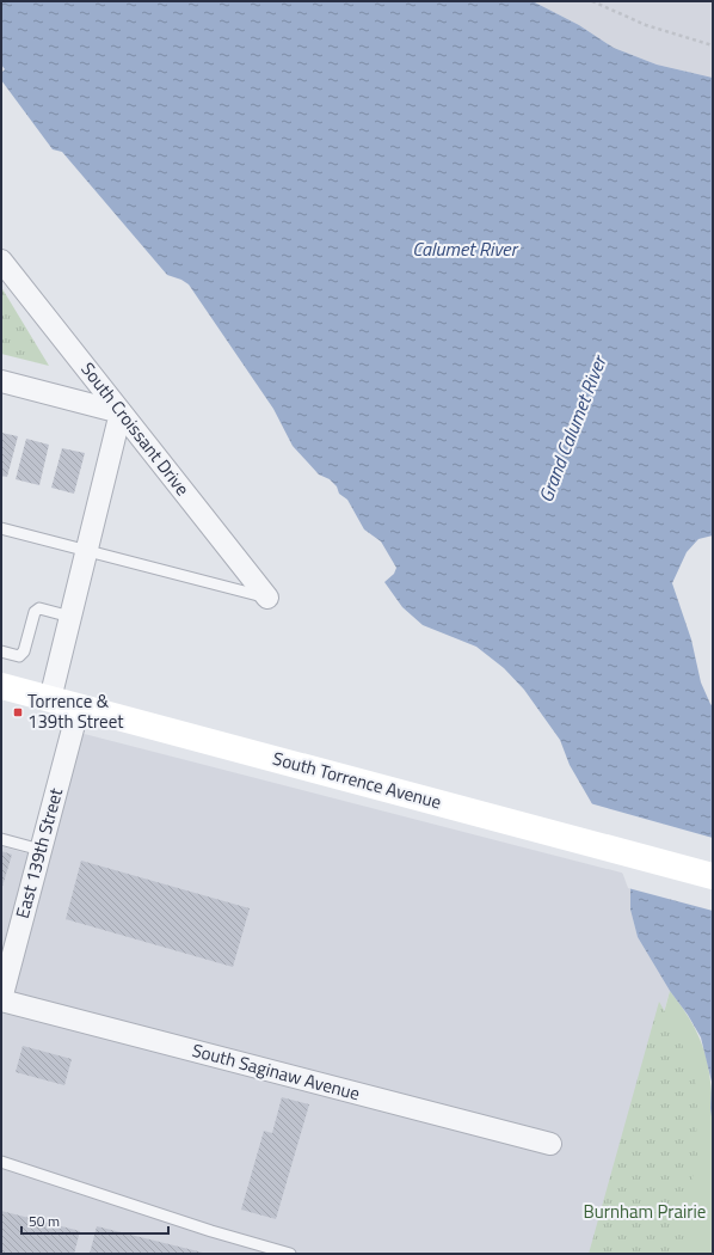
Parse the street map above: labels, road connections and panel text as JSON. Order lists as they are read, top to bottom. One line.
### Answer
{"streets":{"main road":["South Torrence Avenue"],"street":["South Croissant Drive","East 139th Street","South Saginaw Avenue"]},"crossings":[["South Torrence Avenue","East 139th Street"],["East 139th Street","South Saginaw Avenue"]],"water":["Calumet River","Grand Calumet River"],"parks":["Burnham Prairie"],"places":{"transit":["Torrence & 139th Street"]},"scale_bar":"50 m"}
